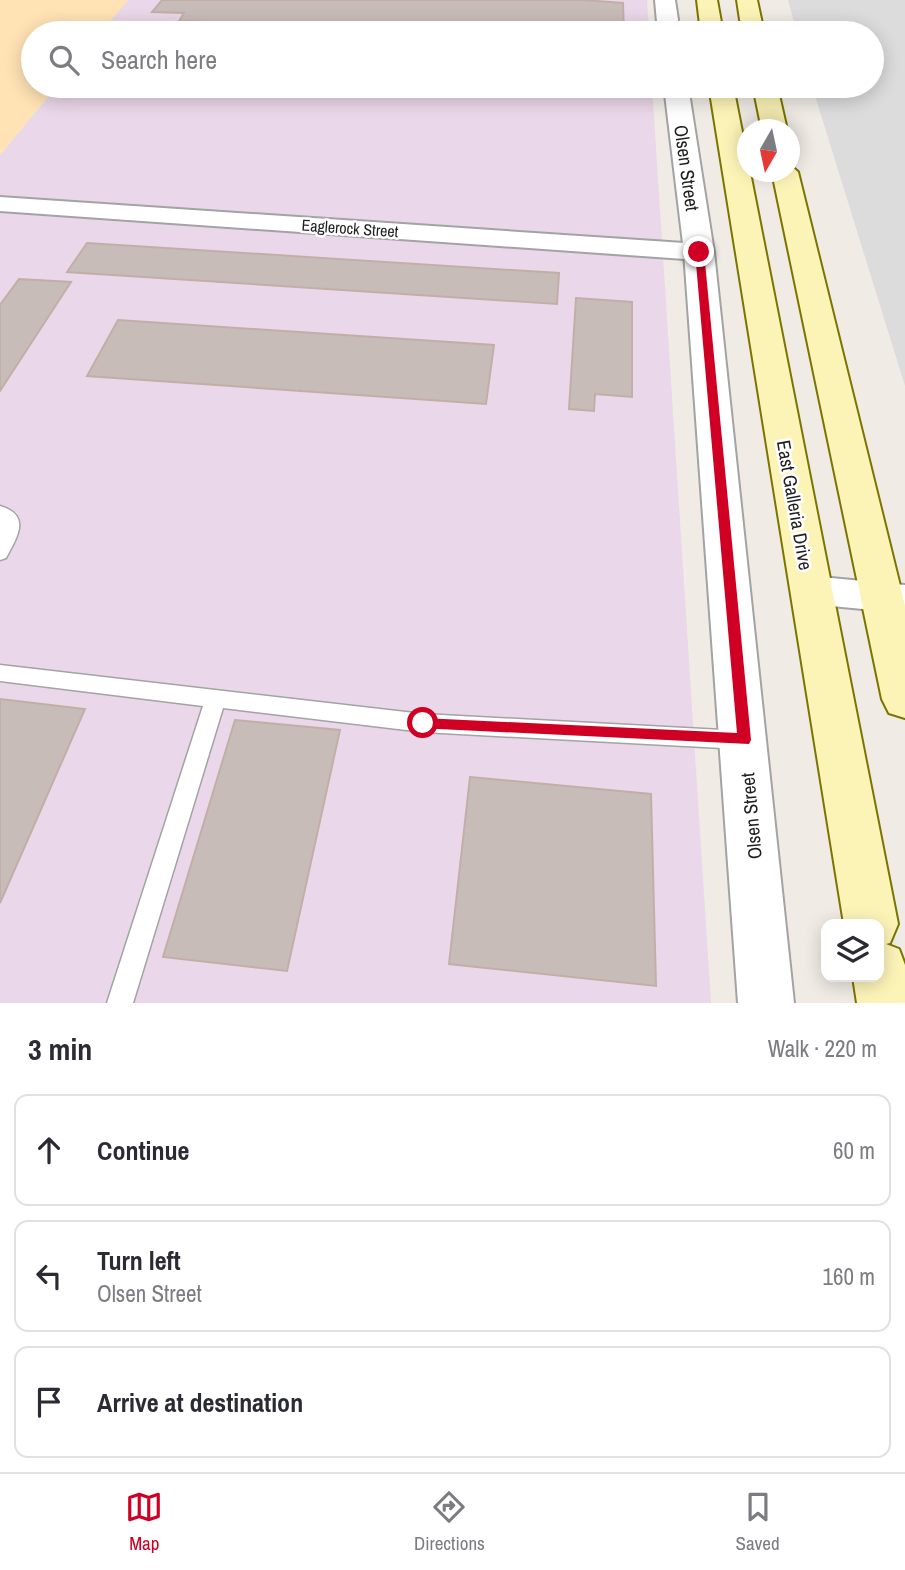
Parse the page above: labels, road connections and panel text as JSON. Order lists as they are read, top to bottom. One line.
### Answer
{"streets":{"main road":["East Galleria Drive"],"street":["Olsen Street","Eaglerock Street"]},"crossings":[["Olsen Street","Eaglerock Street"]],"north":"bottom","page":{"search":"Search here","heading":["3 min","Walk · 220 m"],"list":[["Continue","60 m"],["Turn left","Olsen Street","160 m"],"Arrive at destination"],"nav":["Map","Directions","Saved"]}}
